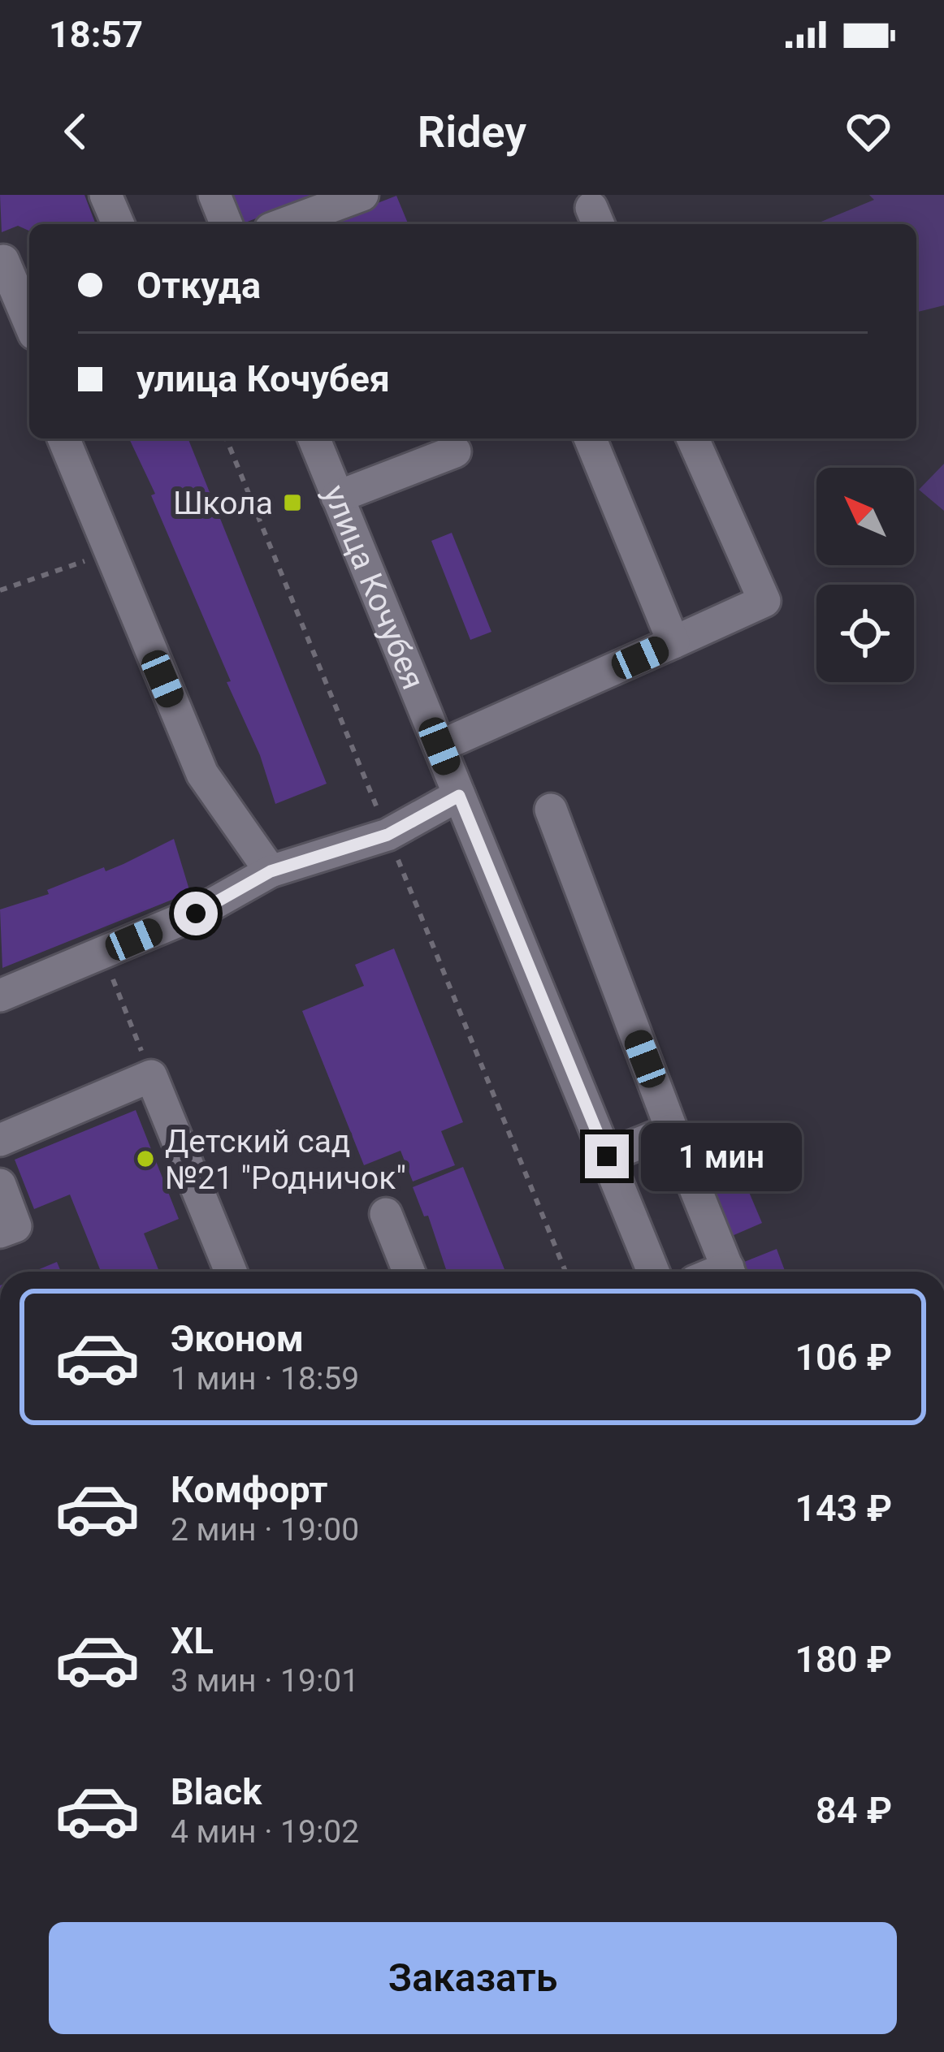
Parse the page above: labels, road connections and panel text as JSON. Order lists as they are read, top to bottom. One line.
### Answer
{"streets":{"street":["улица Кочубея"]},"places":{"transit":["Школа"],"other":["Детский сад №21 \"Родничок\""]},"north":"top left","page":{"status":"18:57","header":"Ridey","banner":["Откуда","улица Кочубея"],"bubble":"1 мин","list":[{"name":"Эконом","note":"1 мин · 18:59","value":"106 ₽"},{"name":"Комфорт","note":"2 мин · 19:00","value":"143 ₽"},{"name":"XL","note":"3 мин · 19:01","value":"180 ₽"},{"name":"Black","note":"4 мин · 19:02","value":"84 ₽"}],"buttons":"Заказать"}}
